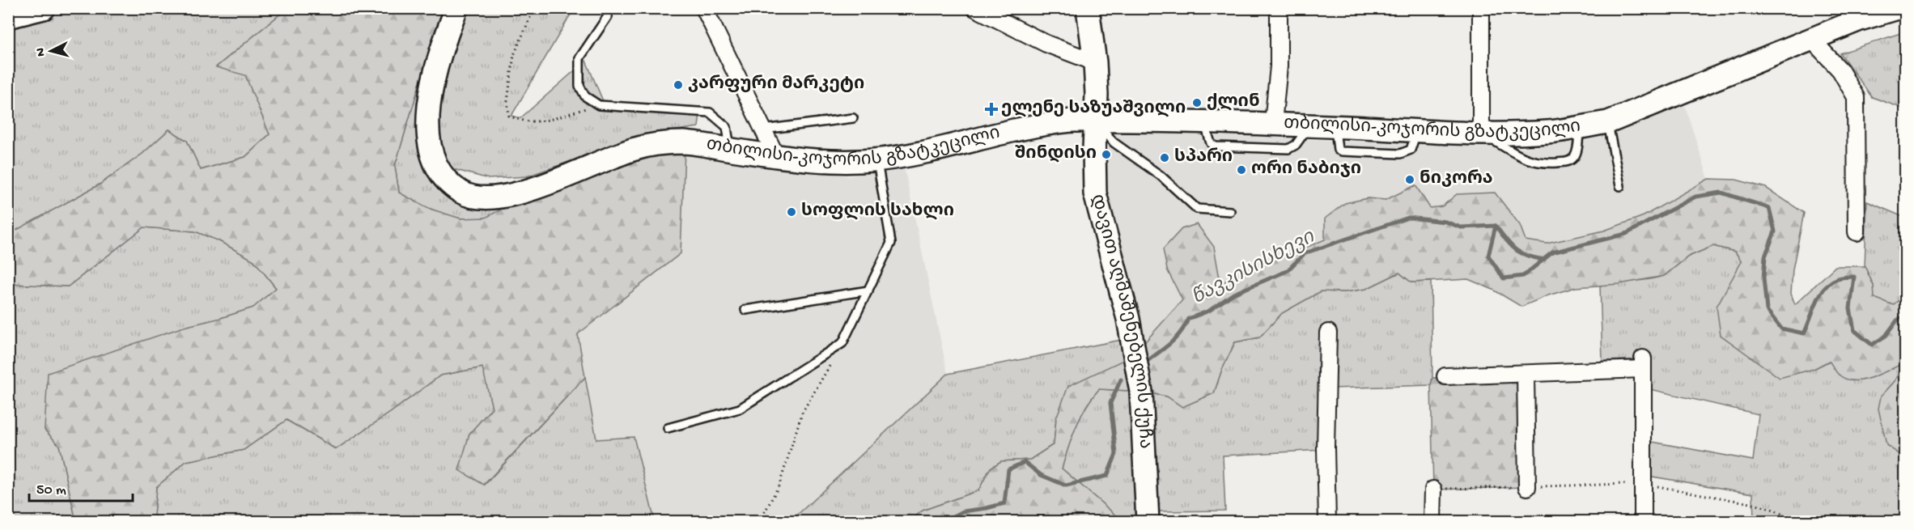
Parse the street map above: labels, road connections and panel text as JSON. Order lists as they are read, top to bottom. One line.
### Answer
{"streets":{"main road":["თბილისი-კოჯორის გზატკეცილი","დავით აღმაშენებელის ქუჩა"]},"crossings":[["თბილისი-კოჯორის გზატკეცილი","დავით აღმაშენებელის ქუჩა"]],"water":["წავკისისხევი"],"places":{"other":["კარფური მარკეტი","ქლინ","შინდისი","სპარი","ორი ნაბიჯი","ნიკორა","სოფლის სახლი"],"health":["ელენე საზუაშვილი"]},"scale_bar":"50 m","north":"left"}
